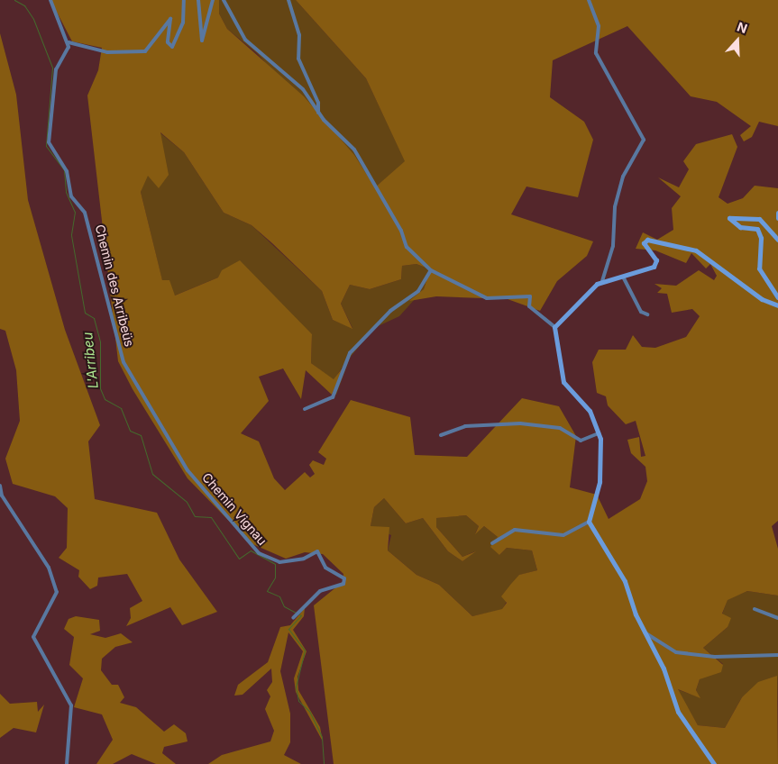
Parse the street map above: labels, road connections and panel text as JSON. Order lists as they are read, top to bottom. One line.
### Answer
{"streets":{"street":["Chemin des Arribeüs","Chemin Vignau"]},"crossings":[["Chemin des Arribeüs","Chemin Vignau"]],"water":["L'Arribeu"],"north":"top"}
